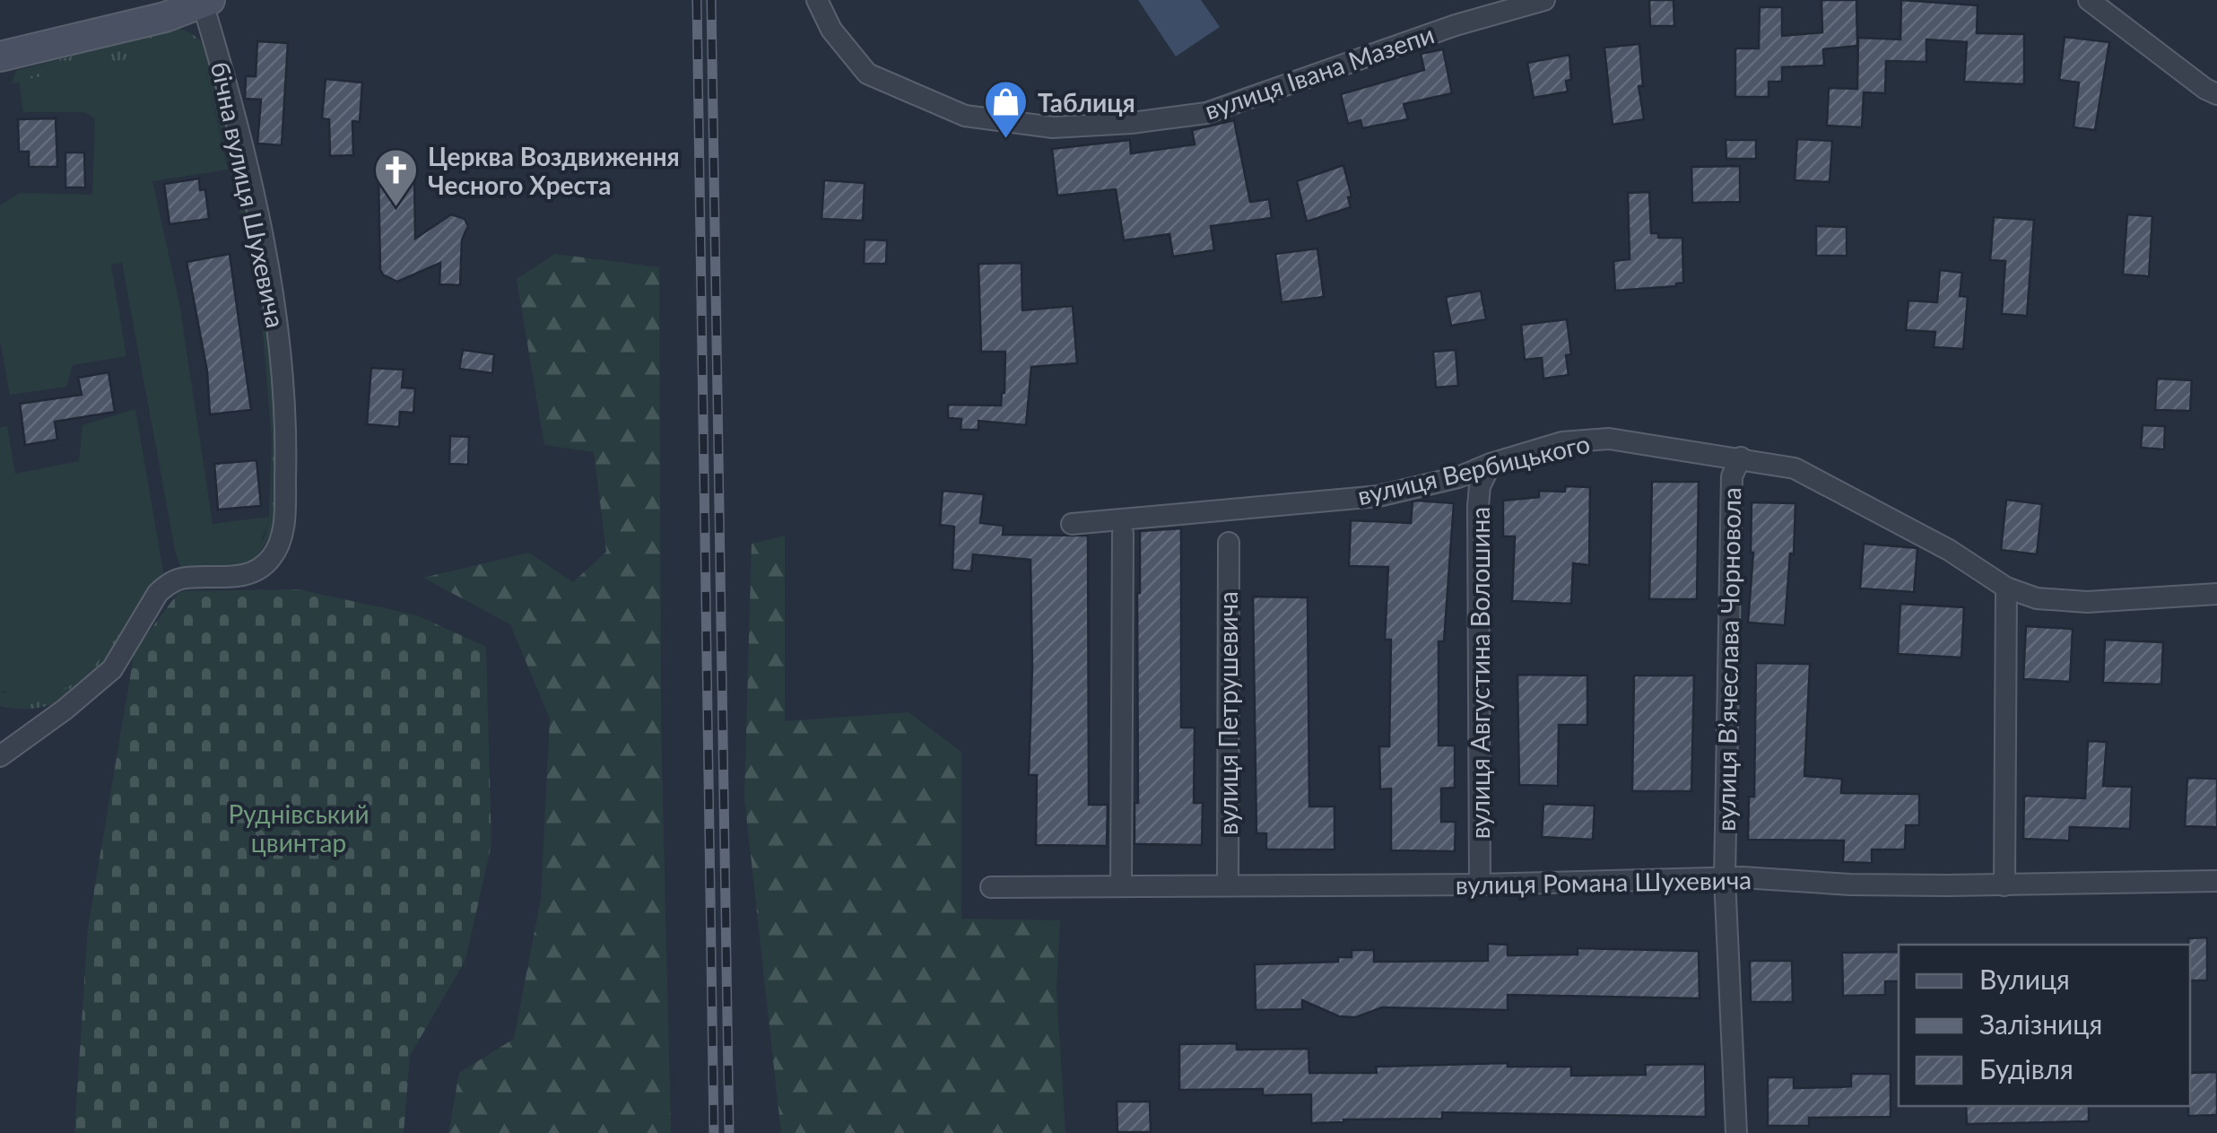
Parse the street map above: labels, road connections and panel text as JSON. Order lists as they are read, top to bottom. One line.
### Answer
{"streets":{"street":["вулиця Івана Мазепи","бічна вулиця Шухевича","вулиця Вербицького","вулиця Вʼячеслава Чорновола","вулиця Августина Волошина","вулиця Петрушевича","вулиця Романа Шухевича"]},"crossings":[["вулиця Вербицького","вулиця Вʼячеслава Чорновола"],["вулиця Вербицького","вулиця Августина Волошина"],["вулиця Вʼячеслава Чорновола","вулиця Романа Шухевича"],["вулиця Августина Волошина","вулиця Романа Шухевича"],["вулиця Петрушевича","вулиця Романа Шухевича"]],"parks":["Руднівський цвинтар"],"places":{"shop":["Таблиця"],"church":["Церква Воздвиження Чесного Хреста"]},"legend":["Вулиця","Залізниця","Будівля"]}
